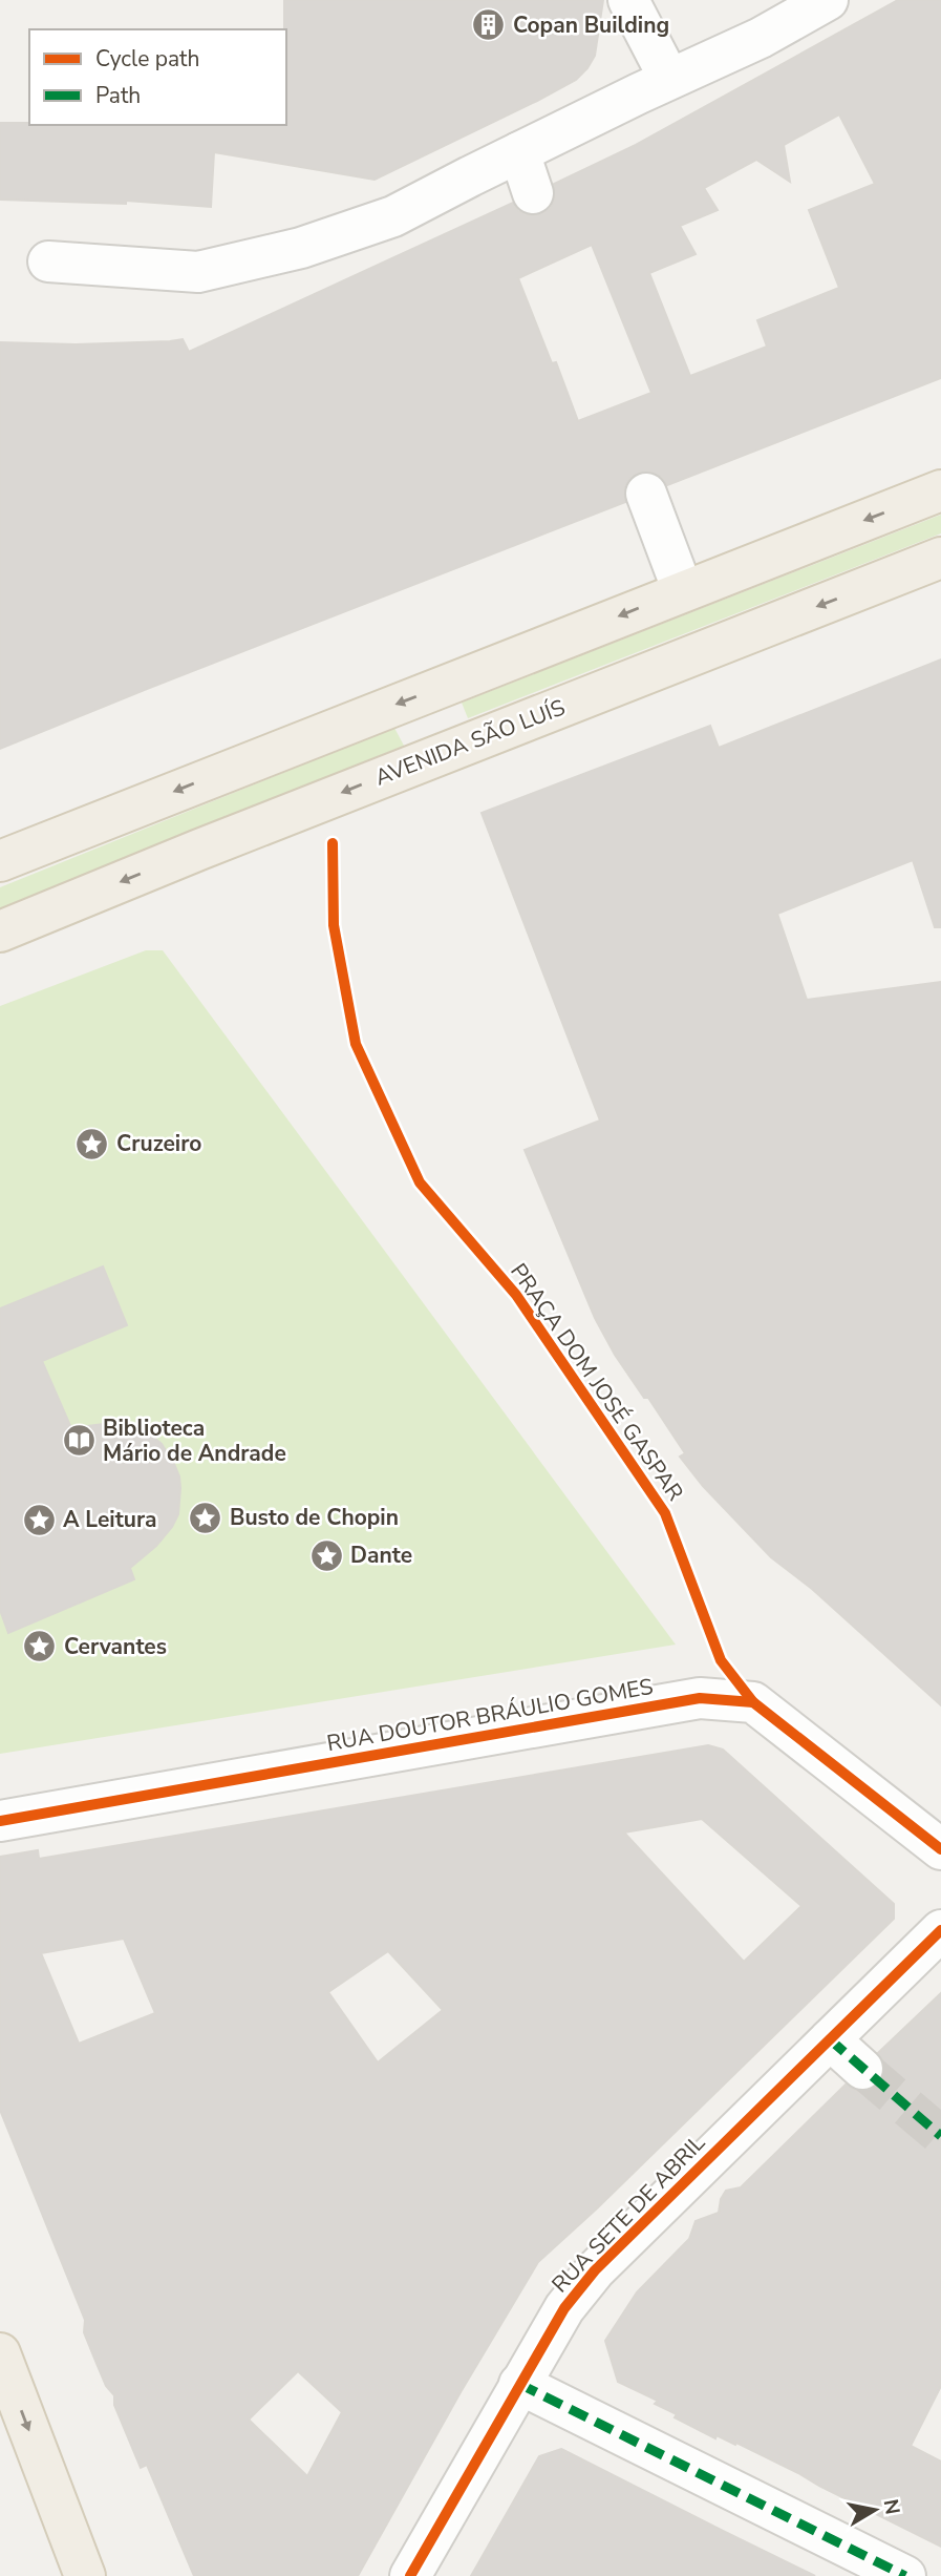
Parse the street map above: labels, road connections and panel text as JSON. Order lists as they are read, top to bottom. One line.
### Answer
{"streets":{"main road":["AVENIDA SÃO LUÍS"],"street":["RUA DOUTOR BRÁULIO GOMES","RUA SETE DE ABRIL"],"cycle path":["PRAÇA DOM JOSÉ GASPAR"]},"places":{"building":["Copan Building"],"place":["Cruzeiro","Busto de Chopin","A Leitura","Dante","Cervantes"],"library":["Biblioteca Mário de Andrade"]},"legend":["Cycle path","Path"],"north":"right"}
